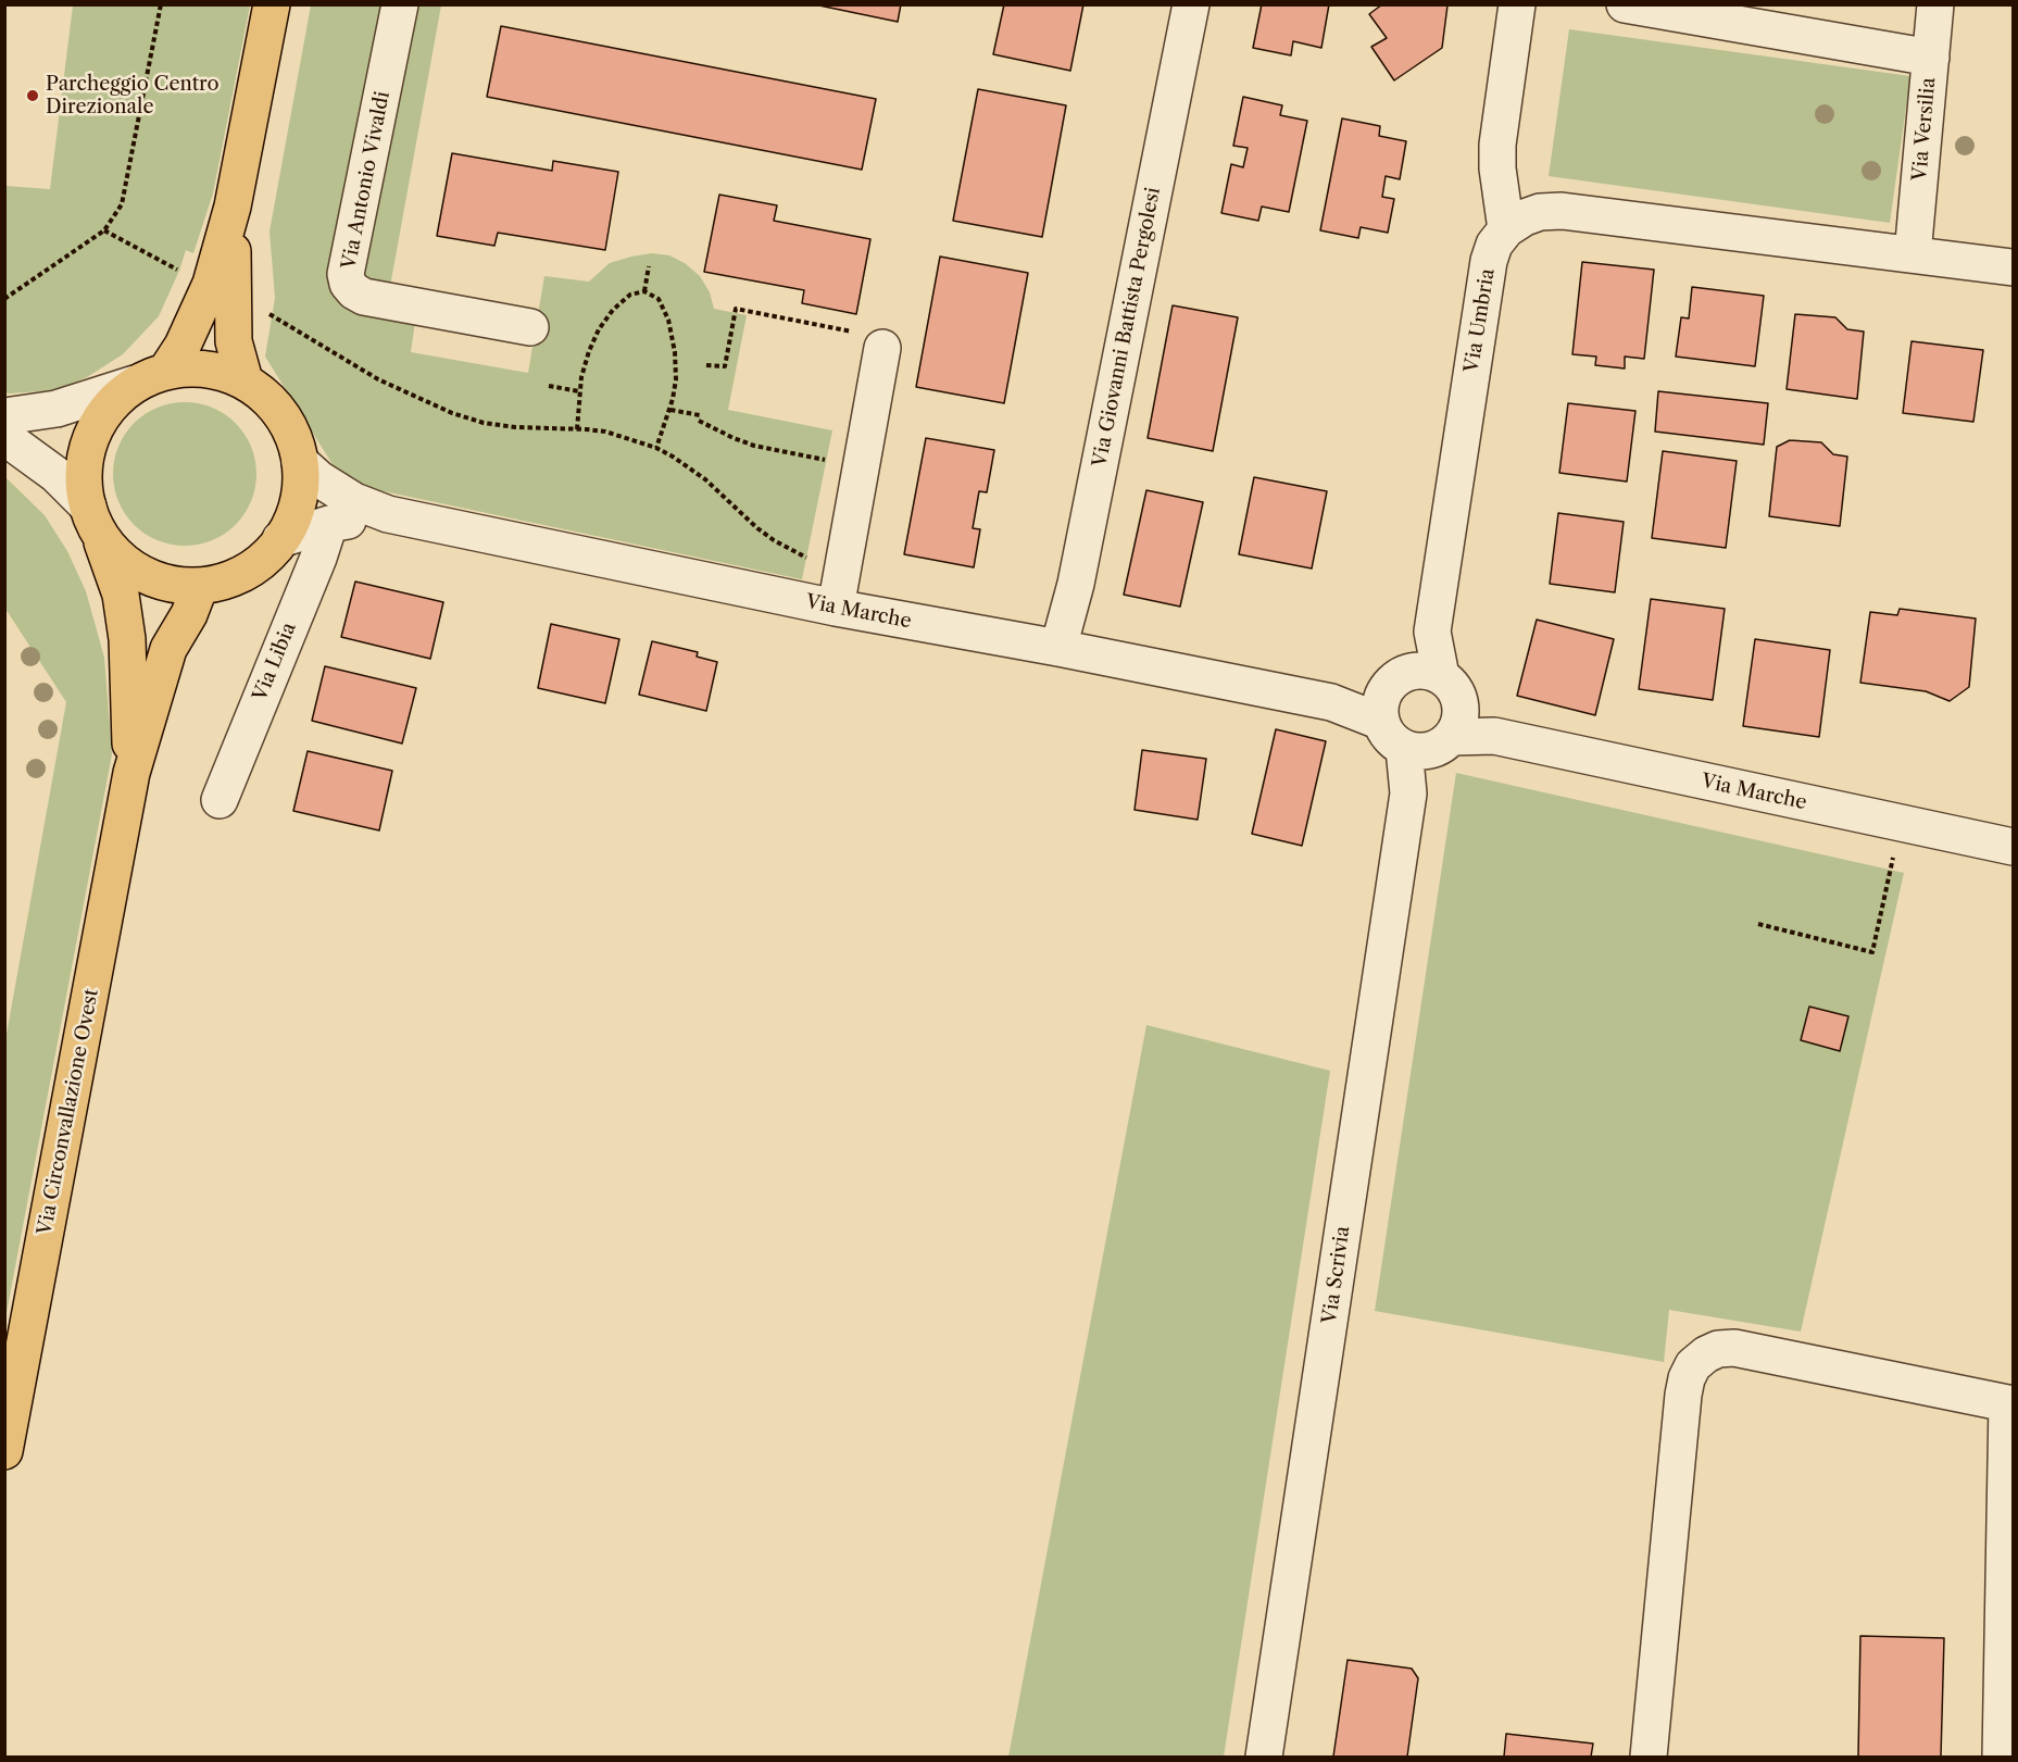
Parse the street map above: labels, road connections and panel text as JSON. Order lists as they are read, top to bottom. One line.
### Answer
{"streets":{"main road":["Via Circonvallazione Ovest"],"street":["Via Versilia","Via Antonio Vivaldi","Via Umbria","Via Giovanni Battista Pergolesi","Via Marche","Via Libia","Via Scrivia"]},"crossings":[["Via Giovanni Battista Pergolesi","Via Marche"],["Via Marche","Via Libia"],["Via Marche","Via Circonvallazione Ovest"],["Via Marche","Via Scrivia"]],"places":["Parcheggio Centro Direzionale"]}
